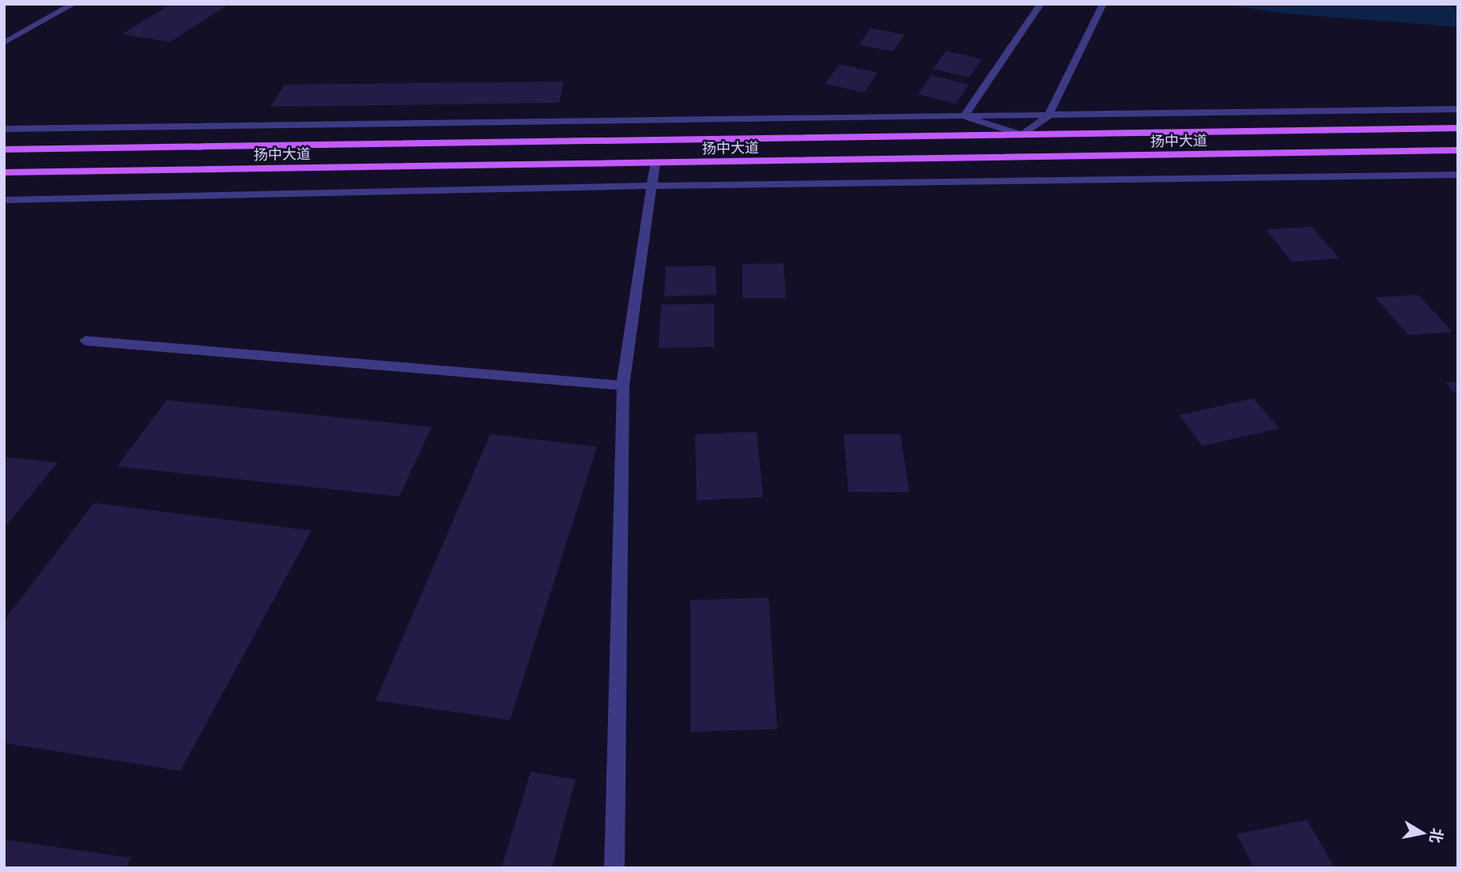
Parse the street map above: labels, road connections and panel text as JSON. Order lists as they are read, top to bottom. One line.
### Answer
{"streets":{"main road":["扬中大道"]},"north":"right"}
